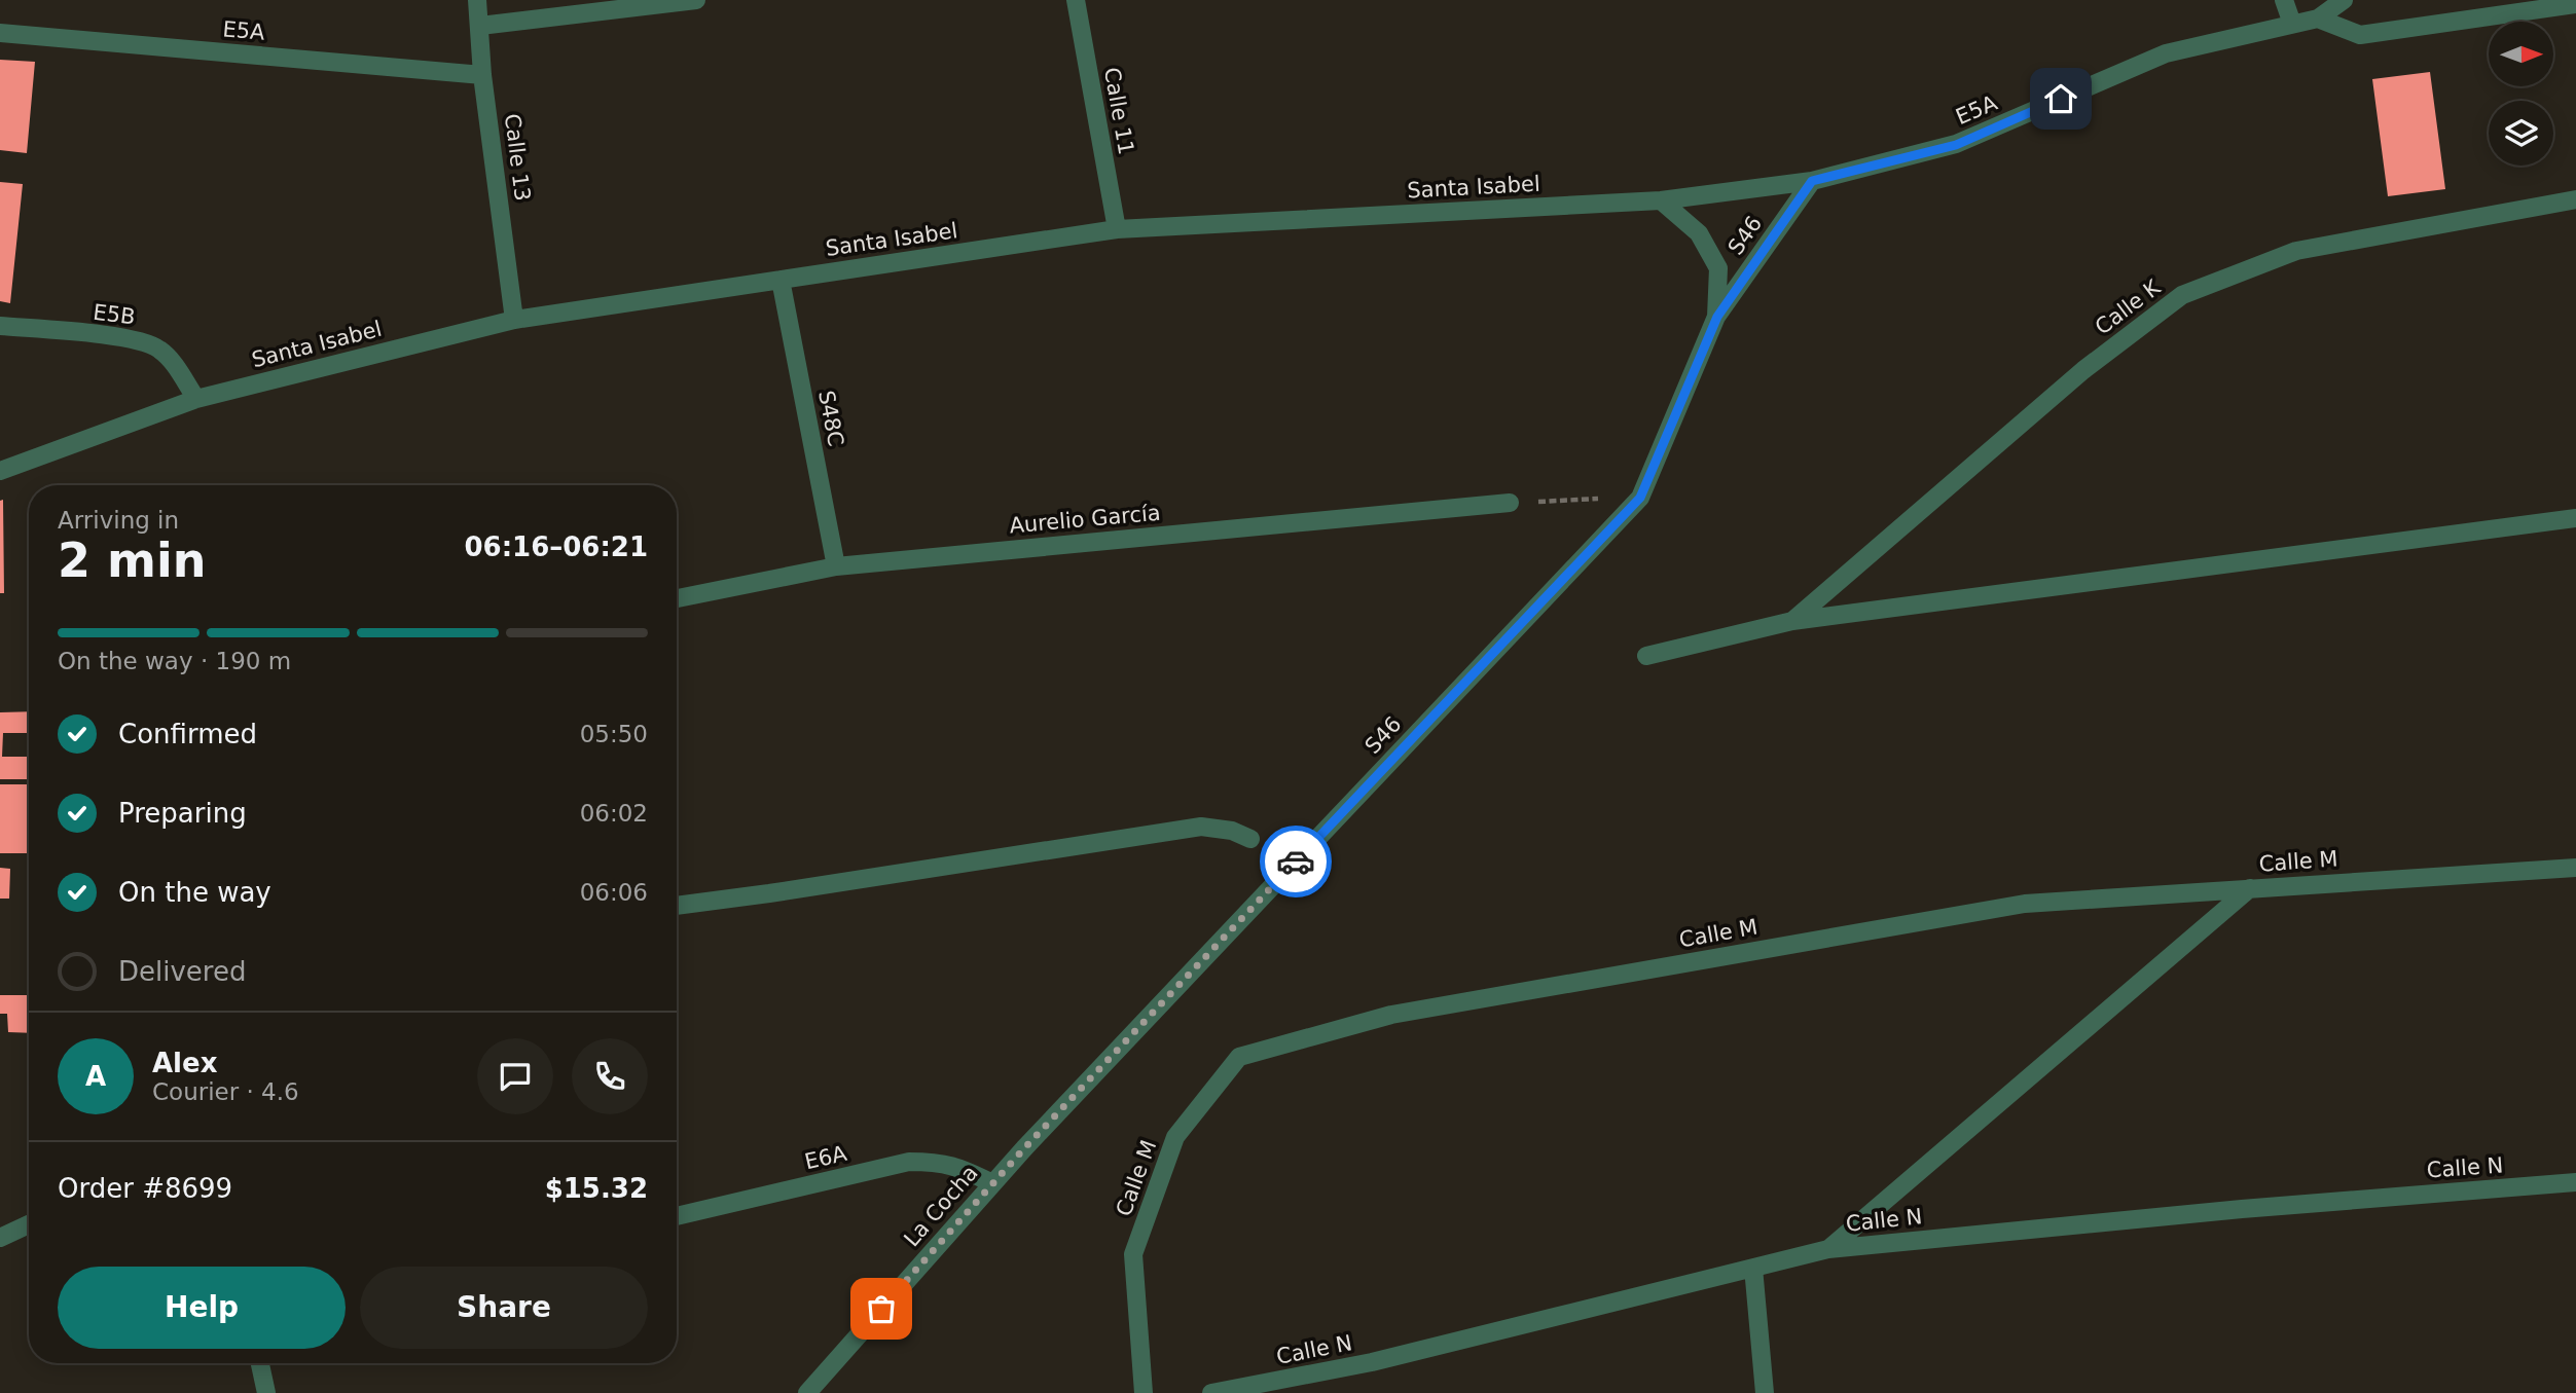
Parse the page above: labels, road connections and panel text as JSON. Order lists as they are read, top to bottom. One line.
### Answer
{"streets":{"street":["E5A","Calle 11","Calle 13","Santa Isabel","S46","Calle K","E5B","S48C","Aurelio García","Calle M","E6A","Calle N","La Cocha"]},"crossings":[["E5A","Calle 13"],["E5A","Santa Isabel"],["E5A","S46"],["Calle 11","Santa Isabel"],["Calle 13","Santa Isabel"],["Santa Isabel","S46"],["Santa Isabel","E5B"],["Santa Isabel","S48C"],["S46","La Cocha"],["S48C","Aurelio García"],["E6A","La Cocha"]],"north":"right","page":{"heading":["2 min","Arriving in","06:16–06:21"],"panel":["Alex","Courier · 4.6","Order #8699","$15.32"],"bar":"On the way · 190 m","list":[["Confirmed","05:50"],["Preparing","06:02"],["On the way","06:06"],"Delivered"],"round":"A","buttons":["Help","Share"]}}
